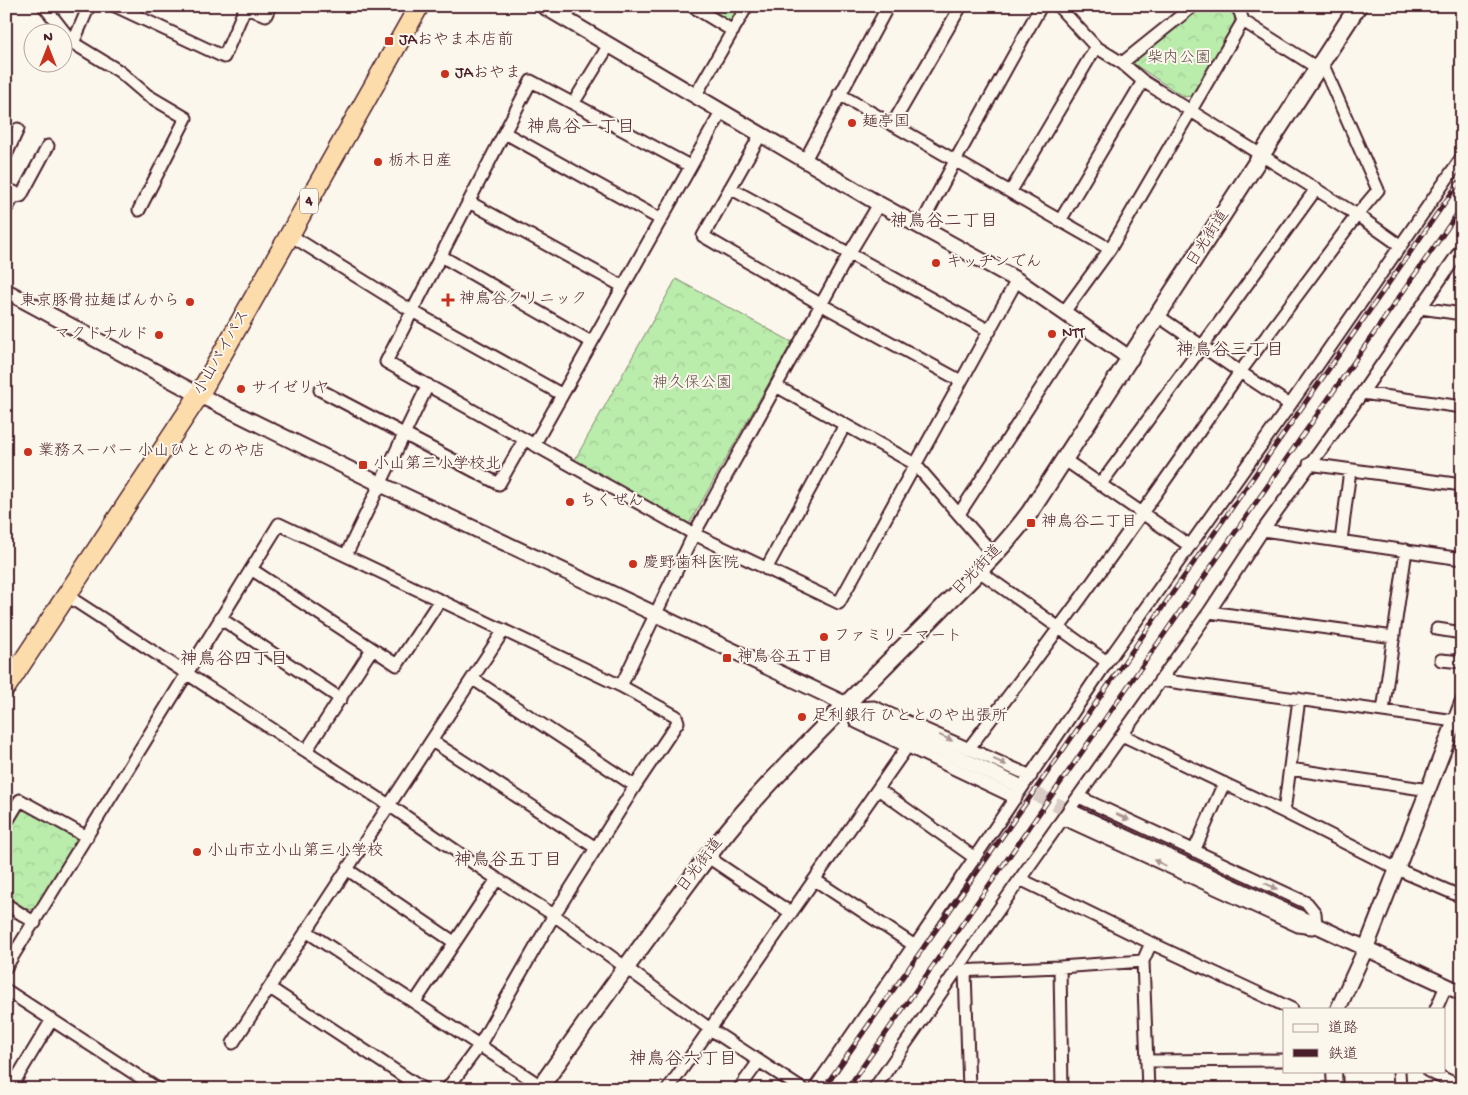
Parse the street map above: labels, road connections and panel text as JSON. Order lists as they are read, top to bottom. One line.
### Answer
{"streets":{"highway":["4","小山バイパス"],"main road":["日光街道"]},"districts":["神鳥谷一丁目","神鳥谷二丁目","神鳥谷三丁目","神鳥谷四丁目","神鳥谷五丁目","神鳥谷六丁目"],"parks":["柴内公園","神久保公園"],"places":{"transit":["JAおやま本店前","小山第三小学校北","神鳥谷二丁目","神鳥谷五丁目"],"other":["JAおやま","麺亭国","栃木日産","キッチンでん","東京豚骨拉麺ばんから","NTT","マクドナルド","サイゼリヤ","業務スーパー 小山ひととのや店","ちくぜん","慶野歯科医院","ファミリーマート","足利銀行 ひととのや出張所","小山市立小山第三小学校"],"health":["神鳥谷クリニック"]},"legend":["道路","鉄道"],"north":"top"}
